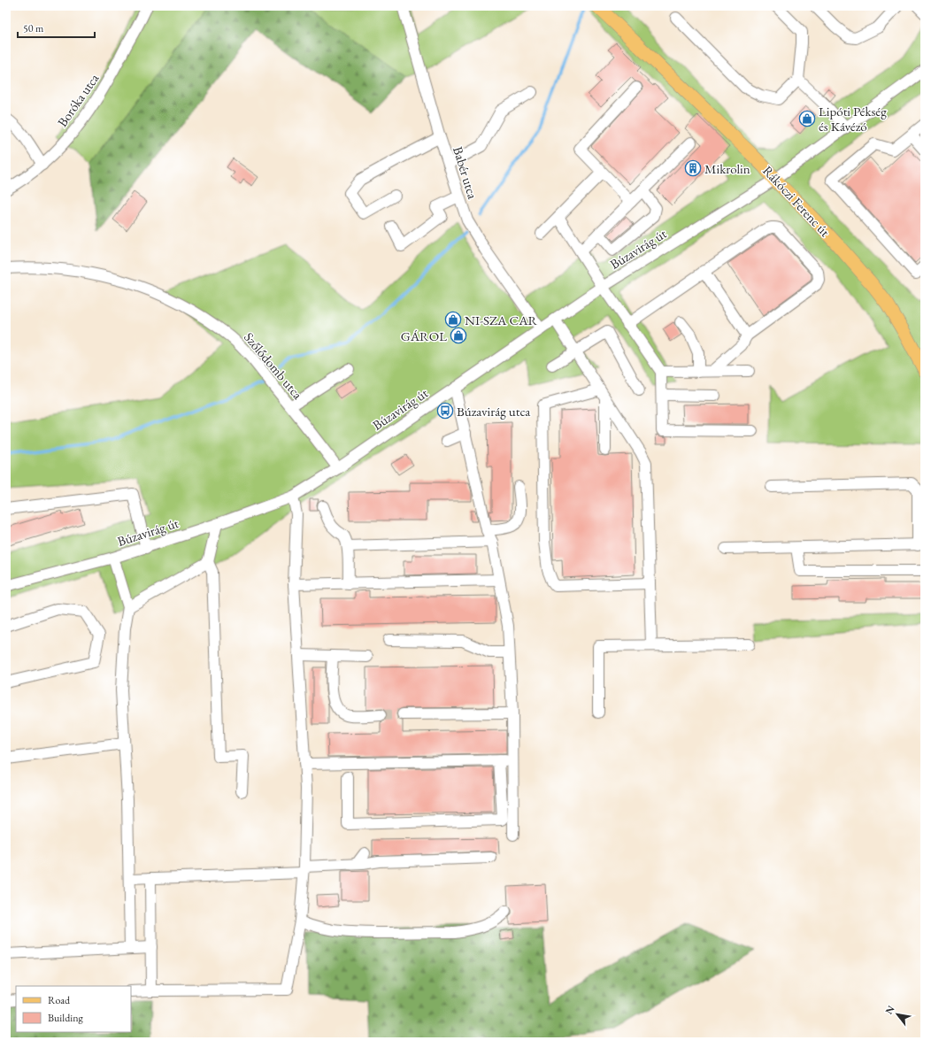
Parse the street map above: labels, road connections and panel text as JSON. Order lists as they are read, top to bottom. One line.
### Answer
{"streets":{"main road":["Rákóczi Ferenc út"],"street":["Boróka utca","Babér utca","Búzavirág út","Szőlődomb utca"]},"crossings":[["Babér utca","Búzavirág út"],["Rákóczi Ferenc út","Búzavirág út"],["Búzavirág út","Szőlődomb utca"]],"places":{"shop":["Lipóti Pékség és Kávézó","NI-SZA CAR","GÁROL"],"building":["Mikrolin"],"bus stop":["Búzavirág utca"]},"legend":["Road","Building"],"scale_bar":"50 m","north":"top left"}
